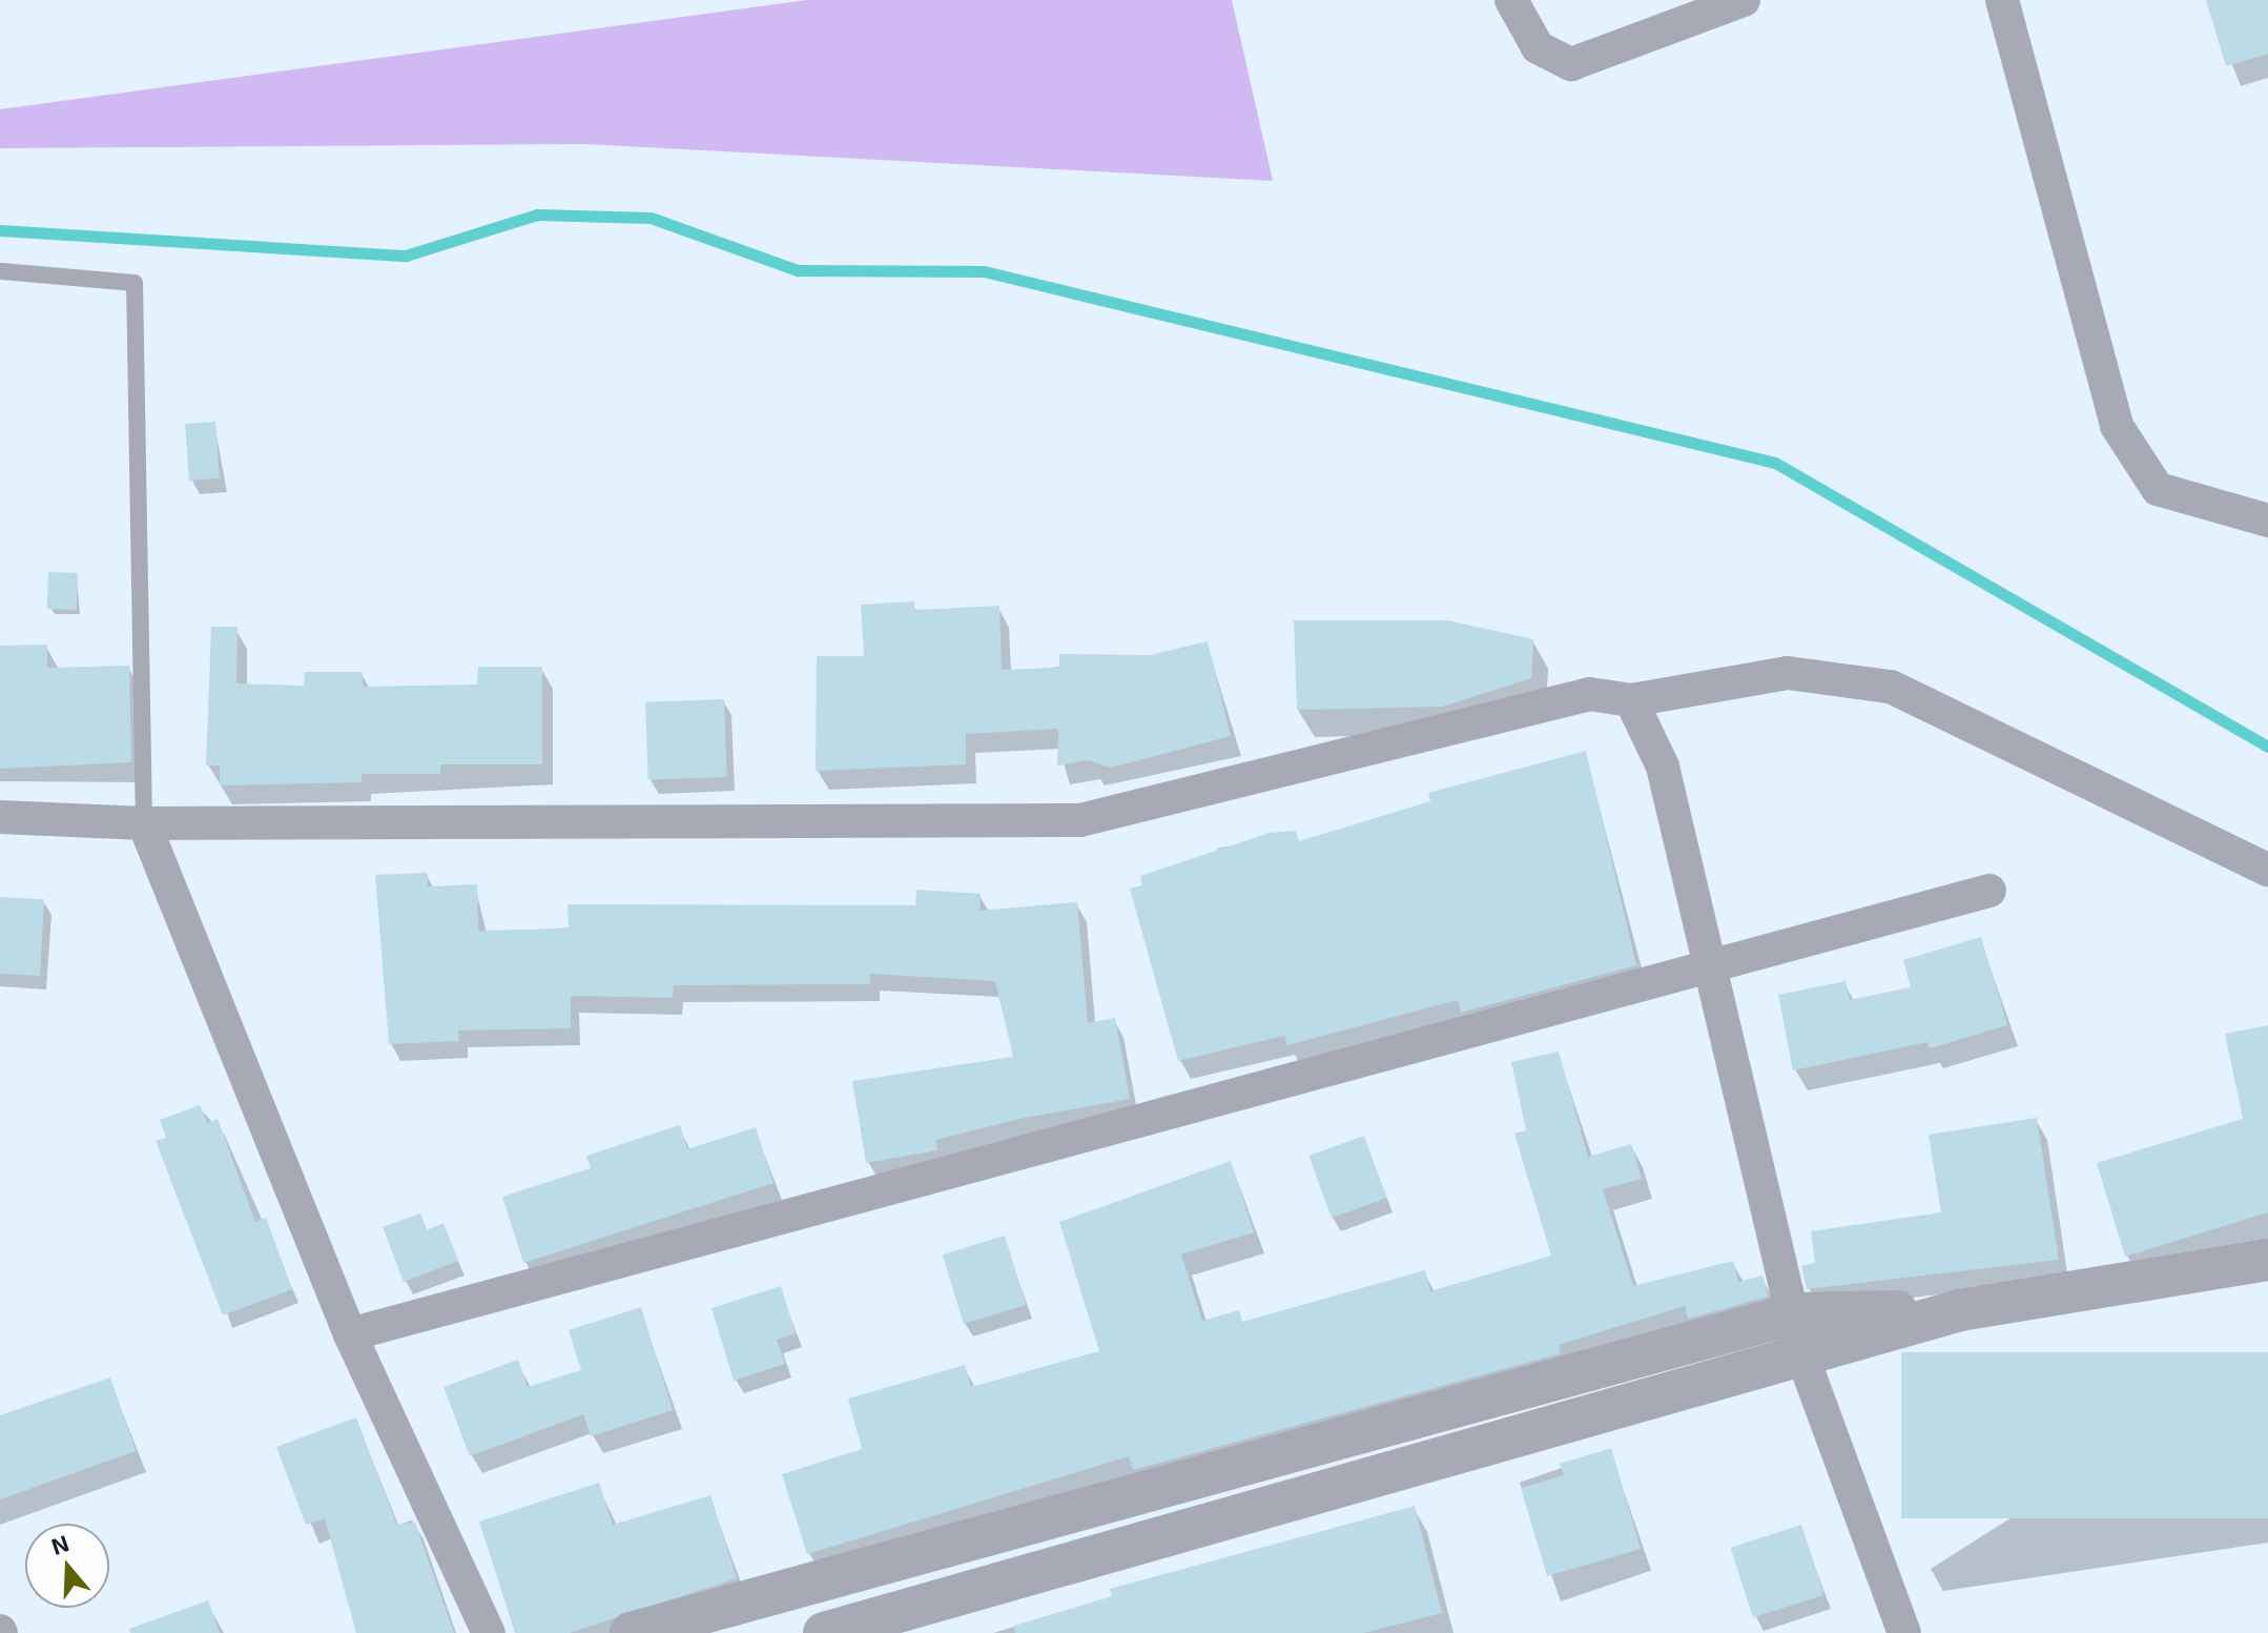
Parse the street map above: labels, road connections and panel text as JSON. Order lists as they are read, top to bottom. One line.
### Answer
{"north":"top"}
